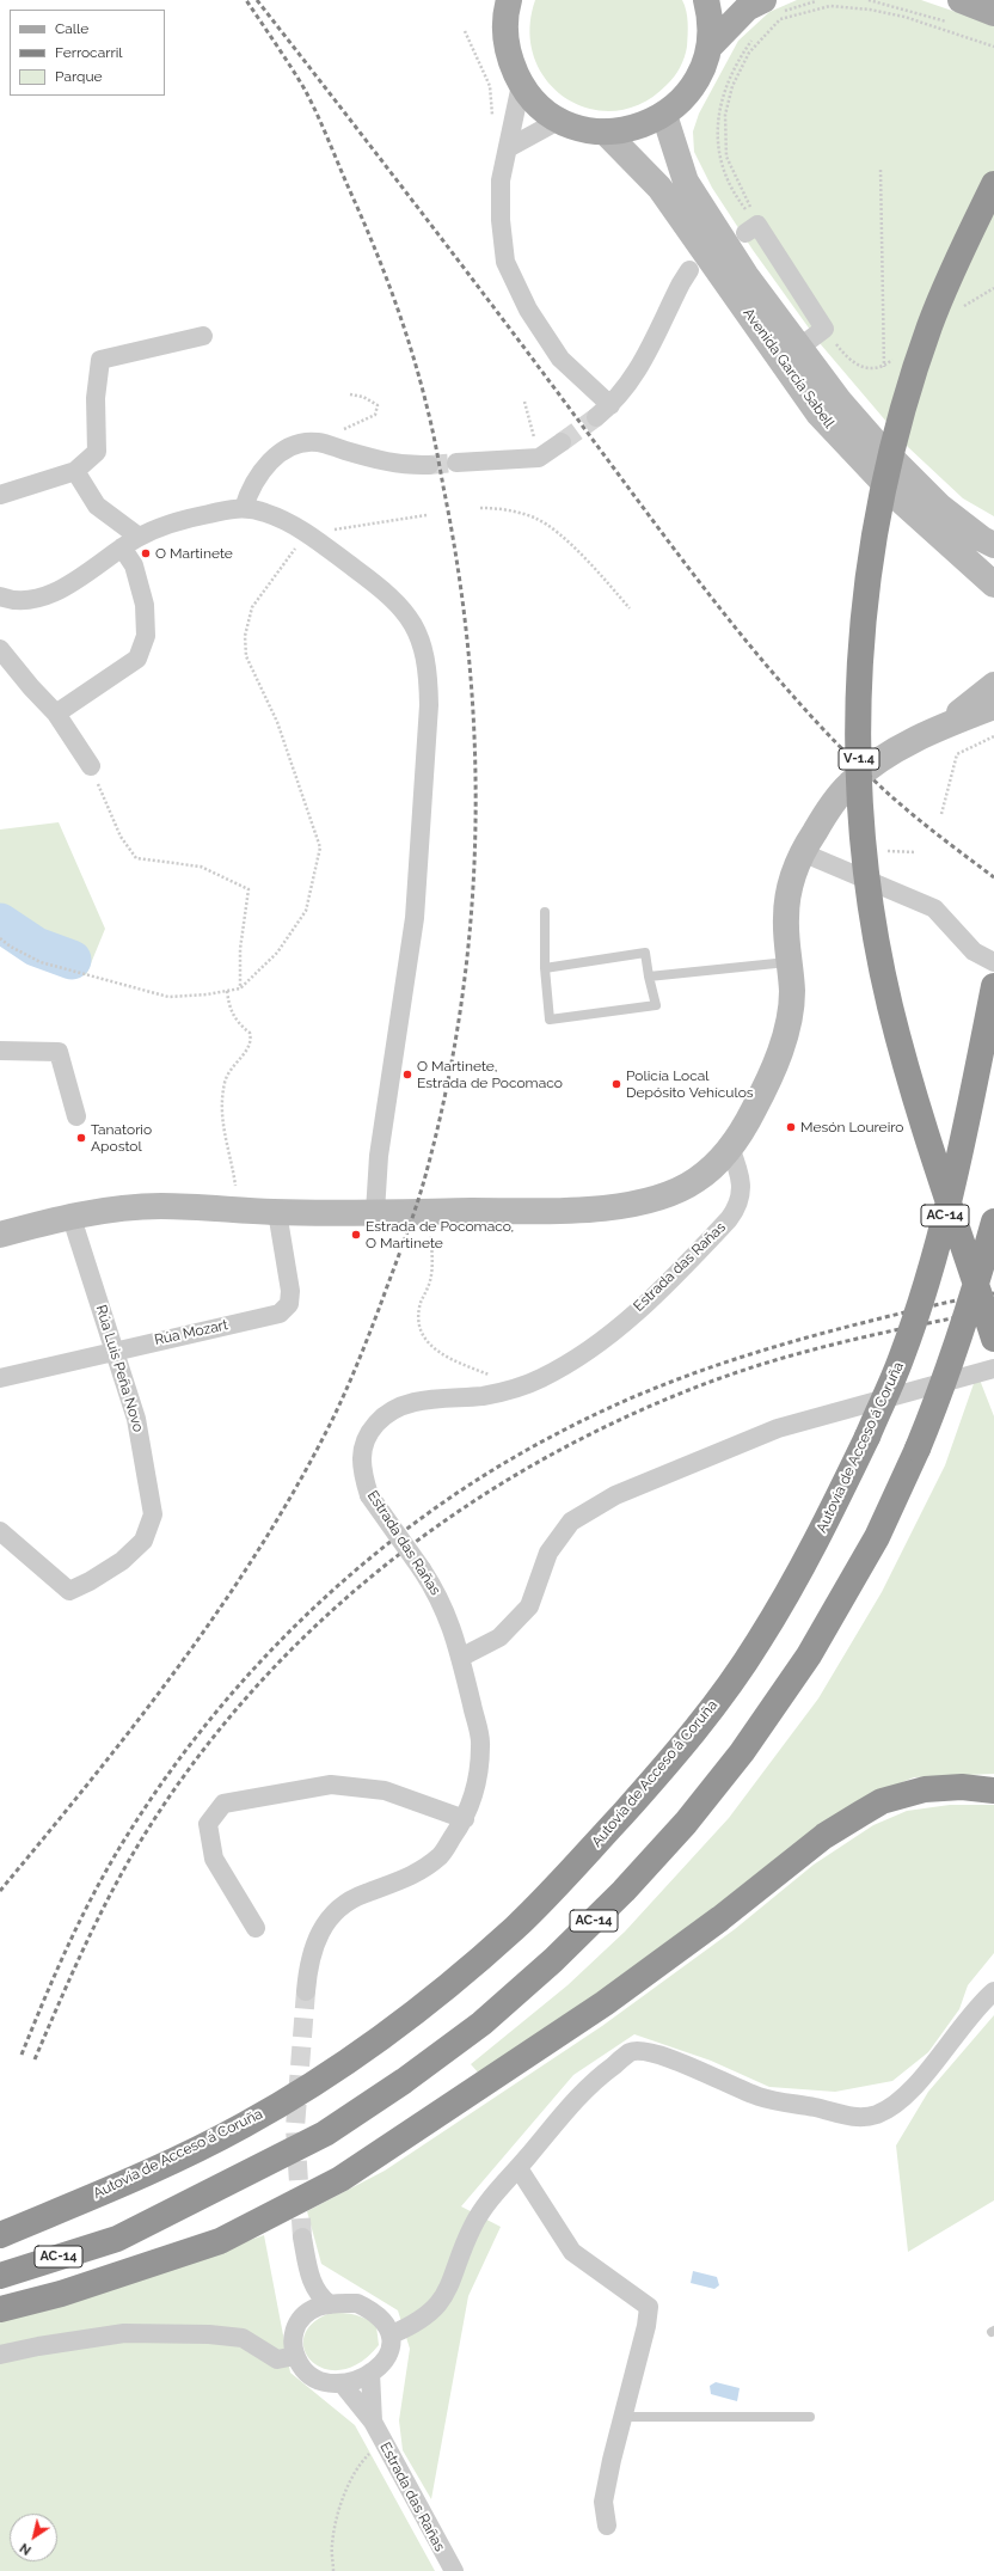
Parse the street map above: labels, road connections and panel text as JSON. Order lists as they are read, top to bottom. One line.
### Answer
{"streets":{"highway":["V-1.4","AC-14","Autovía de Acceso á Coruña"],"street":["Avenida García Sabell","Estrada das Rañas","Rúa Mozart","Rúa Luis Peña Novo"]},"crossings":[["Rúa Mozart","Rúa Luis Peña Novo"]],"places":["O Martinete","O Martinete, Estrada de Pocomaco","Policía Local Depósito Vehículos","Mesón Loureiro","Tanatorio Apostol","Estrada de Pocomaco, O Martinete"],"legend":["Calle","Ferrocarril","Parque"],"north":"bottom left"}
